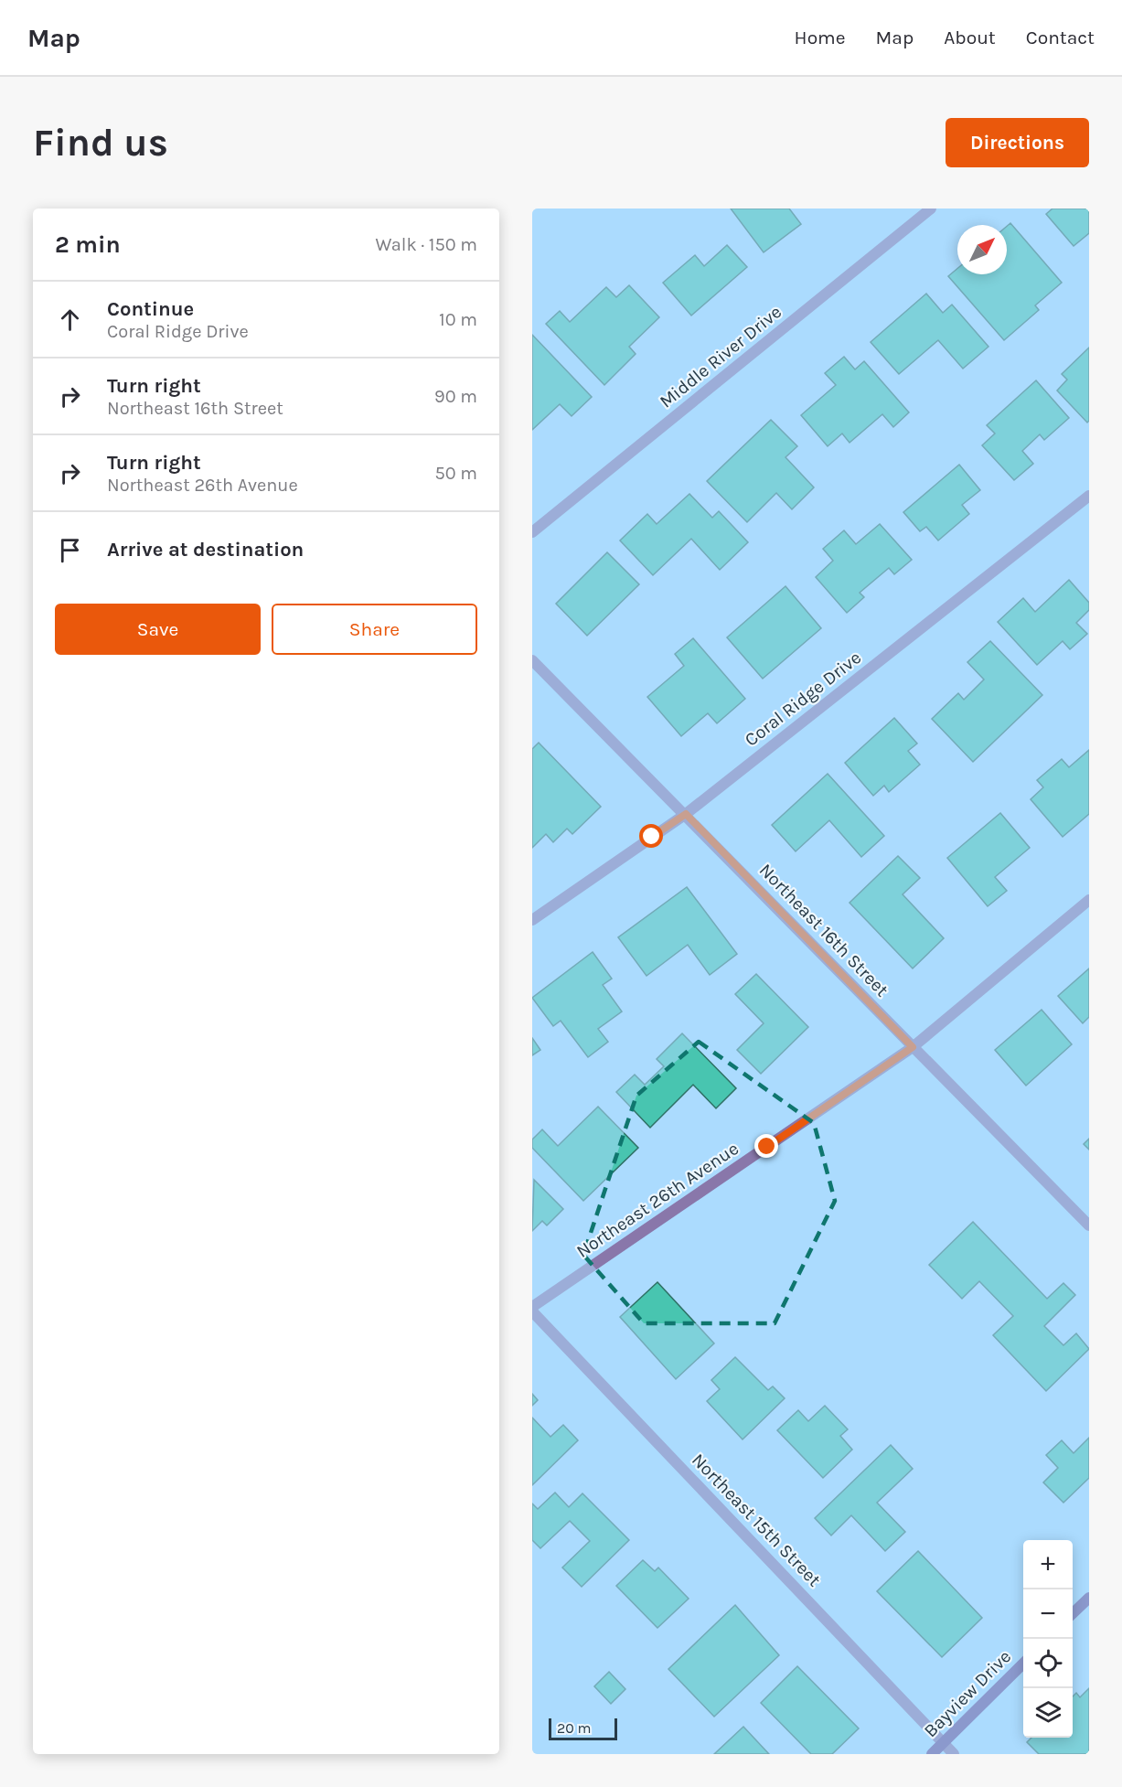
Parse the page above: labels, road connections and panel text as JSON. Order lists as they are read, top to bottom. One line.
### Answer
{"streets":{"street":["Middle River Drive","Coral Ridge Drive","Northeast 16th Street","Northeast 26th Avenue","Northeast 15th Street","Bayview Drive"]},"crossings":[["Coral Ridge Drive","Northeast 16th Street"],["Northeast 16th Street","Northeast 26th Avenue"],["Northeast 26th Avenue","Northeast 15th Street"],["Northeast 15th Street","Bayview Drive"]],"scale_bar":"20 m","north":"top right","page":{"header":"Map","nav":["Home","Map","About","Contact"],"buttons":["Directions",["Save","Share"]],"title":"Find us","heading":["2 min","Walk · 150 m"],"list":[["Continue","Coral Ridge Drive","10 m"],["Turn right","Northeast 16th Street","90 m"],["Turn right","Northeast 26th Avenue","50 m"],"Arrive at destination"],"map_buttons":["+","−"],"scale":"20 m"}}
